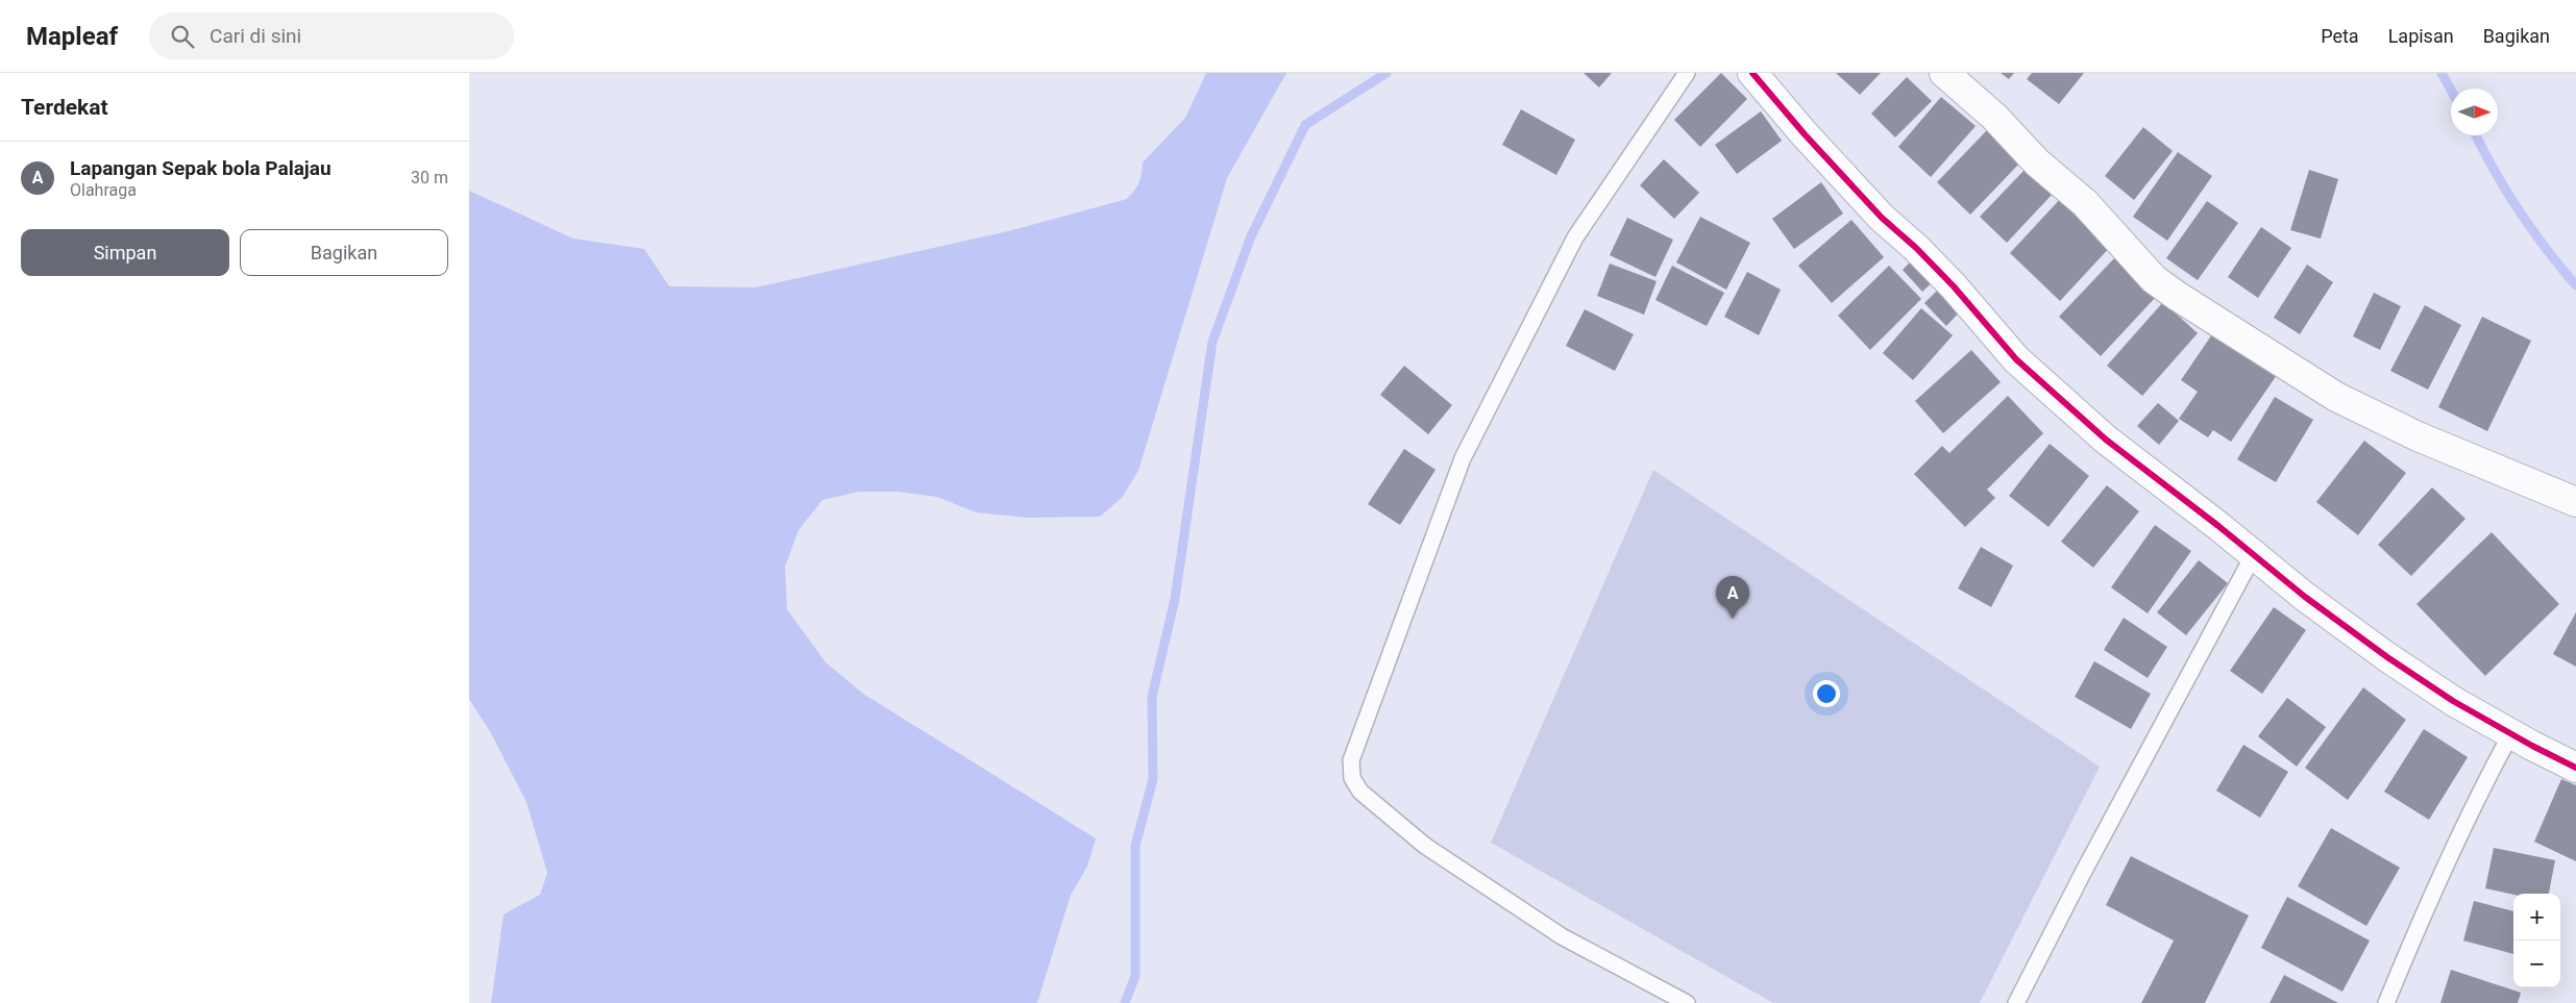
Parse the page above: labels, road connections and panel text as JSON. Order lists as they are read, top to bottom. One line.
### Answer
{"north":"right","page":{"header":"Mapleaf","search":"Cari di sini","nav":["Peta","Lapisan","Bagikan"],"heading":"Terdekat","list":[{"mark":"A","name":"Lapangan Sepak bola Palajau","note":"Olahraga","value":"30 m"}],"buttons":["Simpan","Bagikan"],"pins":"A","map_buttons":["+","−"]}}
